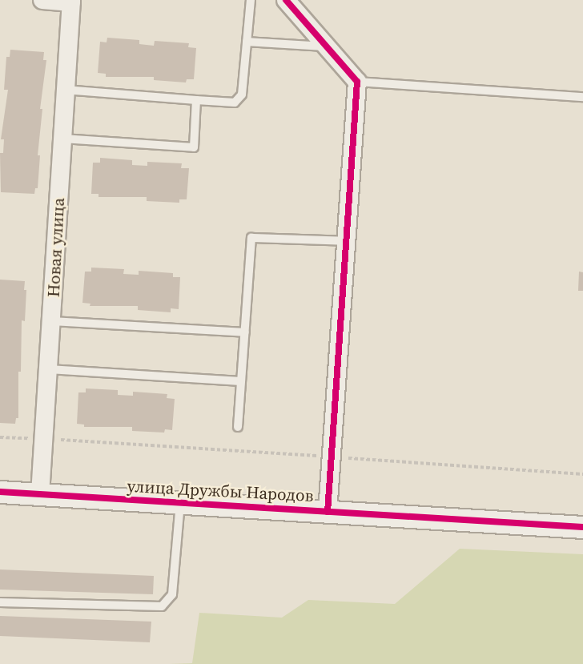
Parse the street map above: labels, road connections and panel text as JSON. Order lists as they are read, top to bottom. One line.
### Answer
{"streets":{"street":["Новая улица","улица Дружбы Народов"]},"crossings":[["Новая улица","улица Дружбы Народов"]]}
